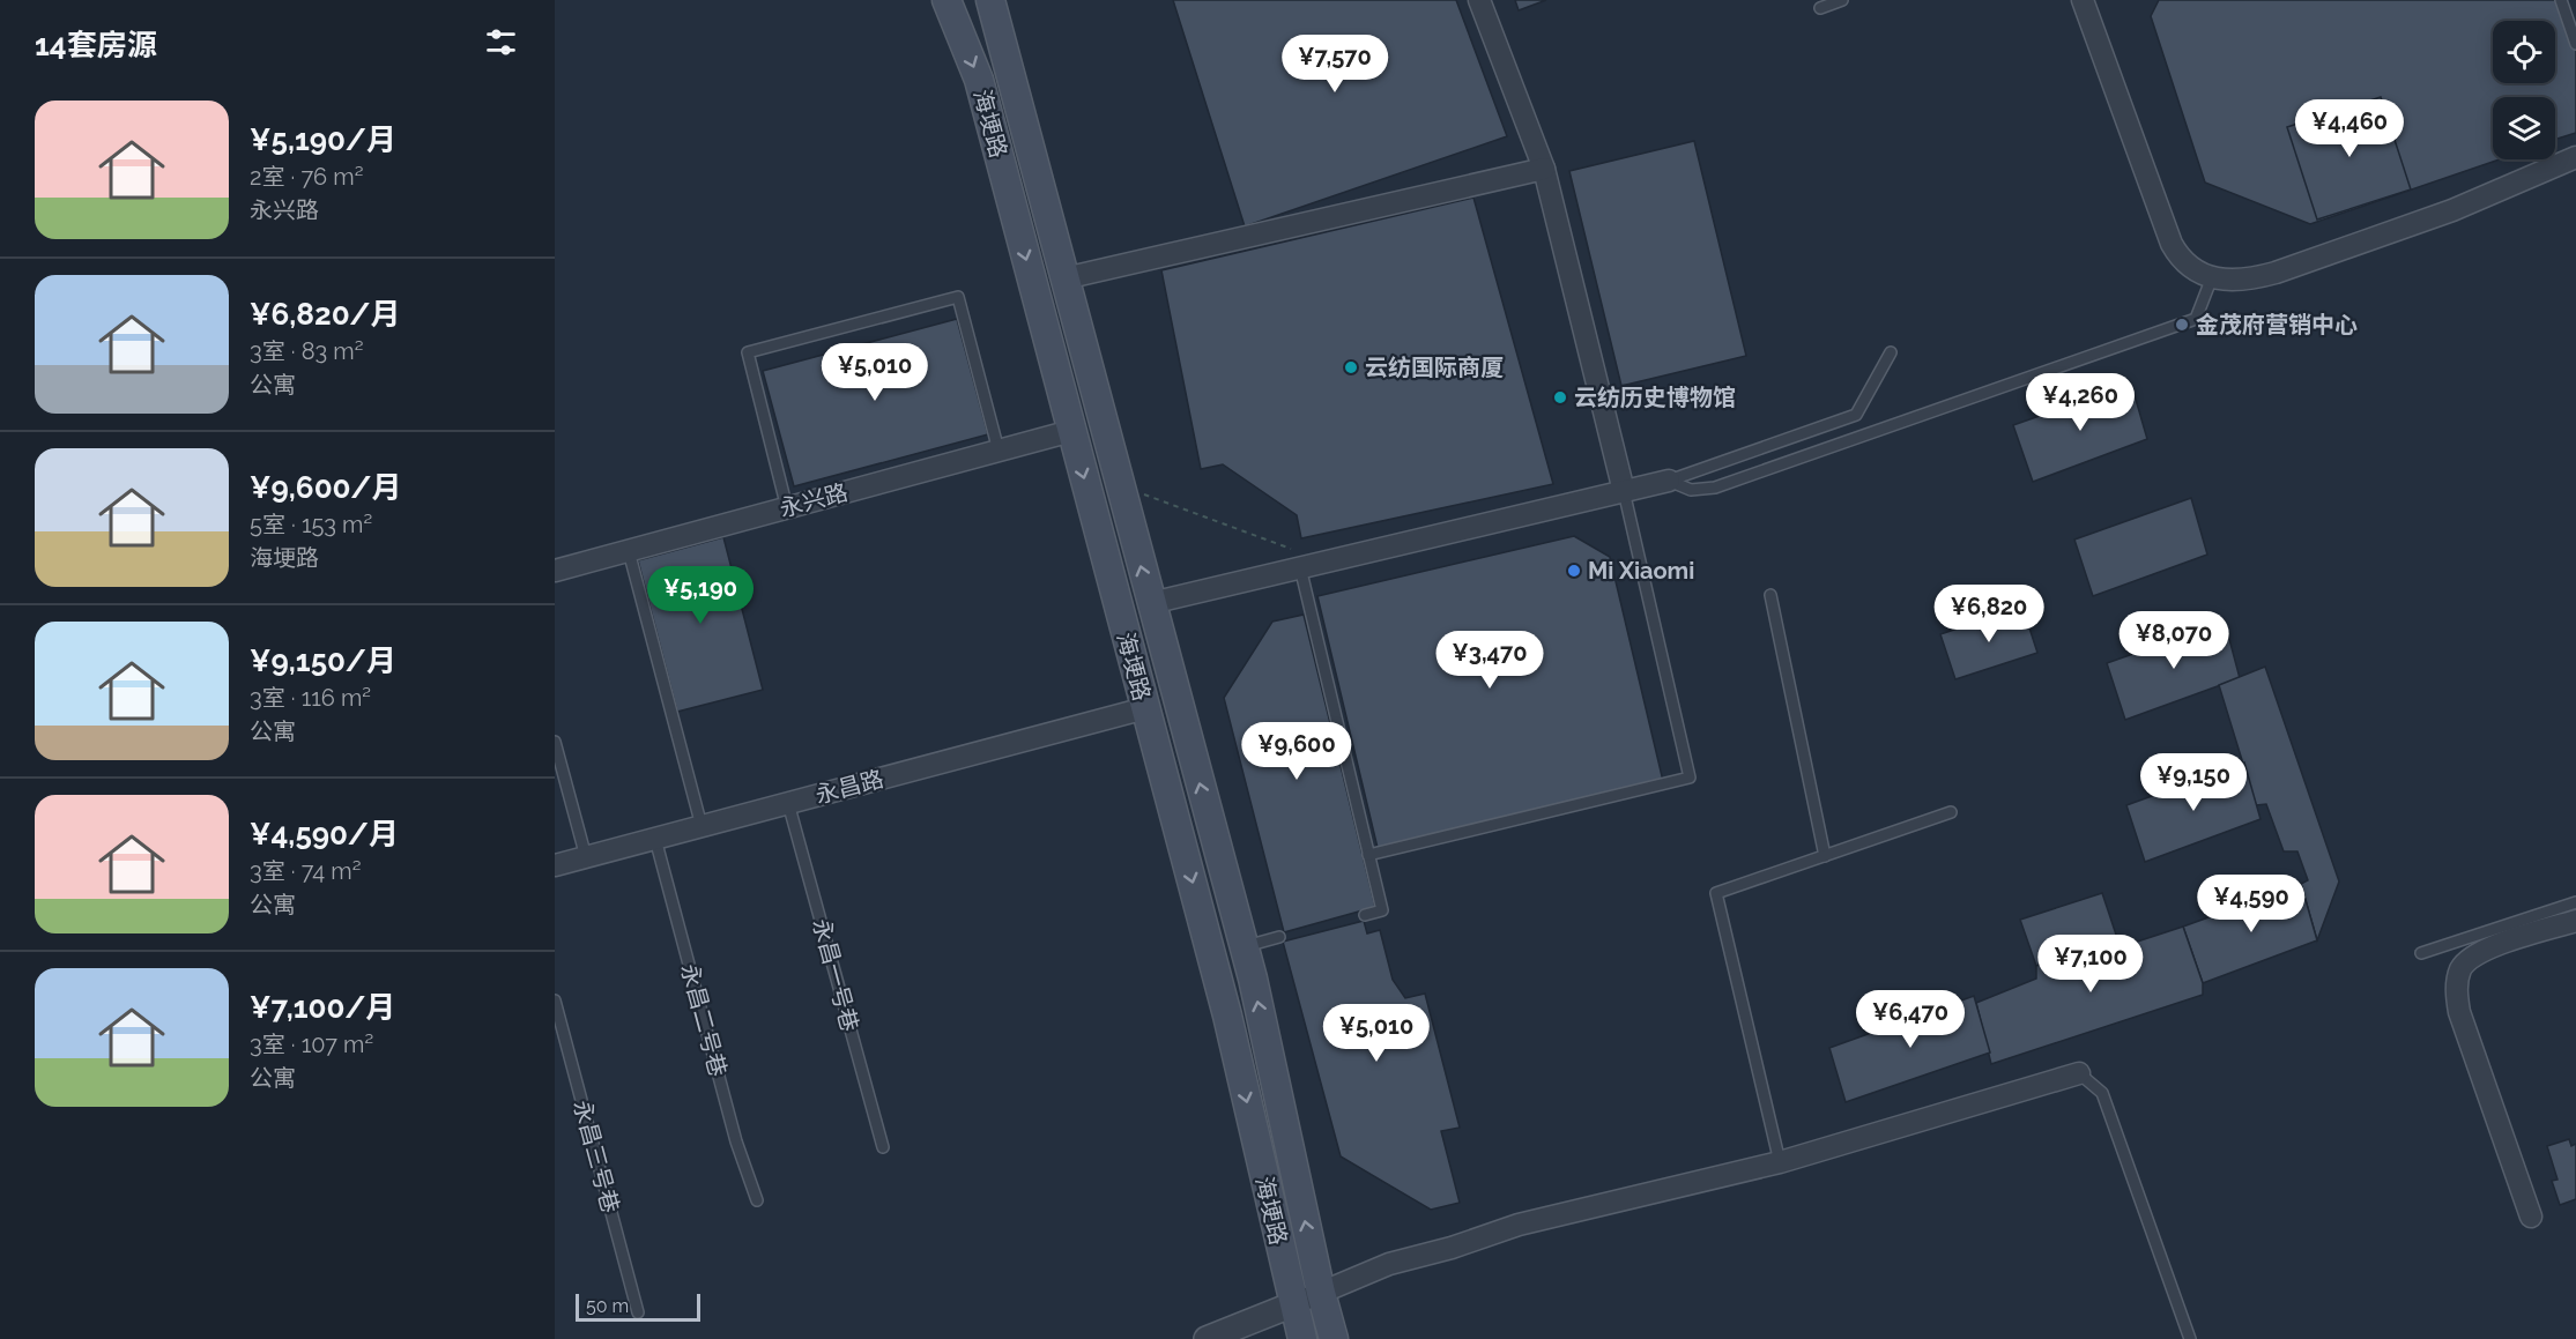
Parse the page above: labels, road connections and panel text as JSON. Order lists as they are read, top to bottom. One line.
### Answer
{"streets":{"main road":["海埂路"],"street":["永兴路","永昌路"],"lane":["永昌一号巷","永昌二号巷","永昌三号巷"]},"crossings":[["海埂路","永兴路"],["海埂路","永昌路"],["永昌路","永昌一号巷"],["永昌路","永昌二号巷"]],"places":["金茂府营销中心","云纺国际商厦","云纺历史博物馆","Mi Xiaomi"],"scale_bar":"50 m","page":{"heading":"14套房源","price":["¥7,570","¥4,460","¥5,010","¥4,260","¥5,190","¥6,820","¥8,070","¥3,470","¥9,600","¥9,150","¥4,590","¥7,100","¥6,470","¥5,010"],"list":[{"name":"¥5,190/月","note":"2室 · 76 m² · 永兴路"},{"name":"¥6,820/月","note":"3室 · 83 m² · 公寓"},{"name":"¥9,600/月","note":"5室 · 153 m² · 海埂路"},{"name":"¥9,150/月","note":"3室 · 116 m² · 公寓"},{"name":"¥4,590/月","note":"3室 · 74 m² · 公寓"},{"name":"¥7,100/月","note":"3室 · 107 m² · 公寓"}],"scale":"50 m"}}
